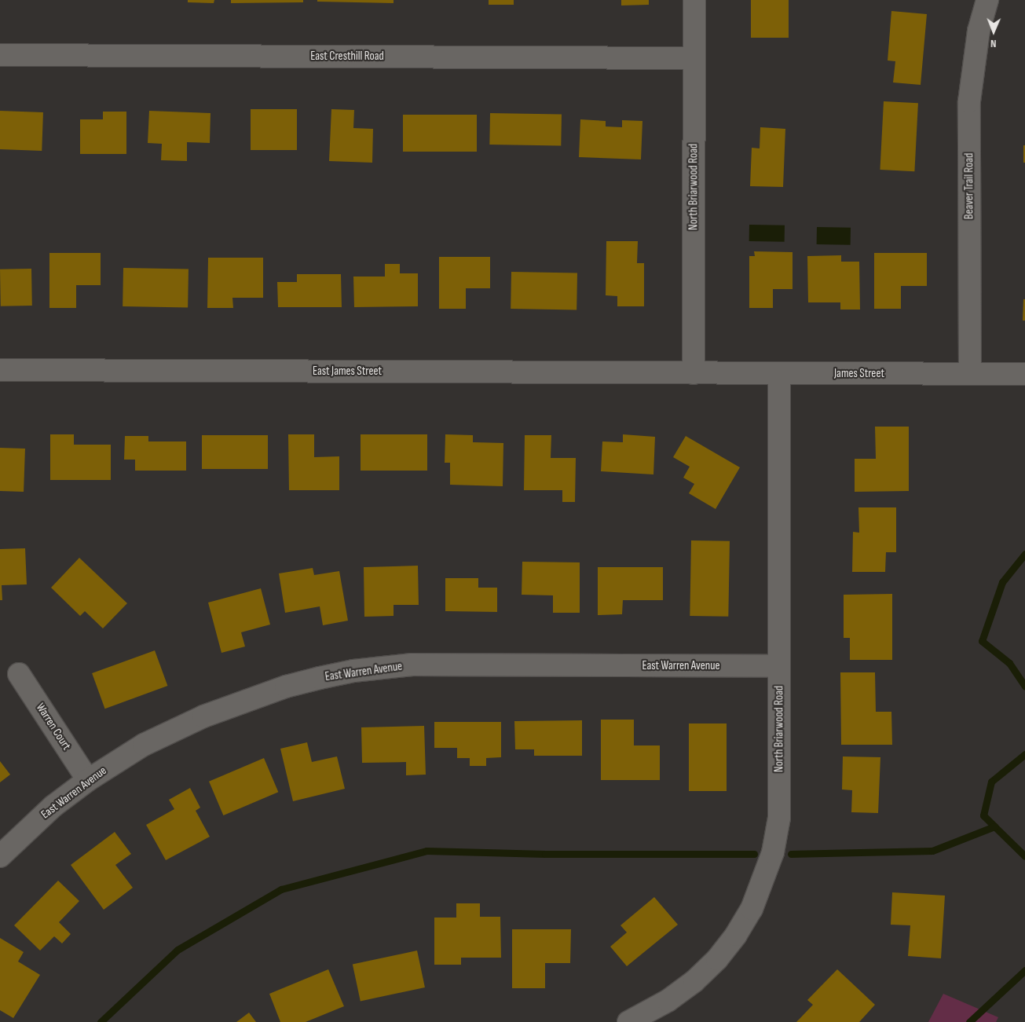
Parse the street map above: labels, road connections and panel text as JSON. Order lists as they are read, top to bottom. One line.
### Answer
{"streets":{"street":["East Cresthill Road","Beaver Trail Road","North Briarwood Road","East James Street","James Street","East Warren Avenue","Warren Court"]},"crossings":[["East Cresthill Road","North Briarwood Road"],["Beaver Trail Road","James Street"],["North Briarwood Road","East James Street"],["North Briarwood Road","James Street"],["North Briarwood Road","East Warren Avenue"],["East James Street","James Street"],["East Warren Avenue","Warren Court"]],"north":"bottom"}
